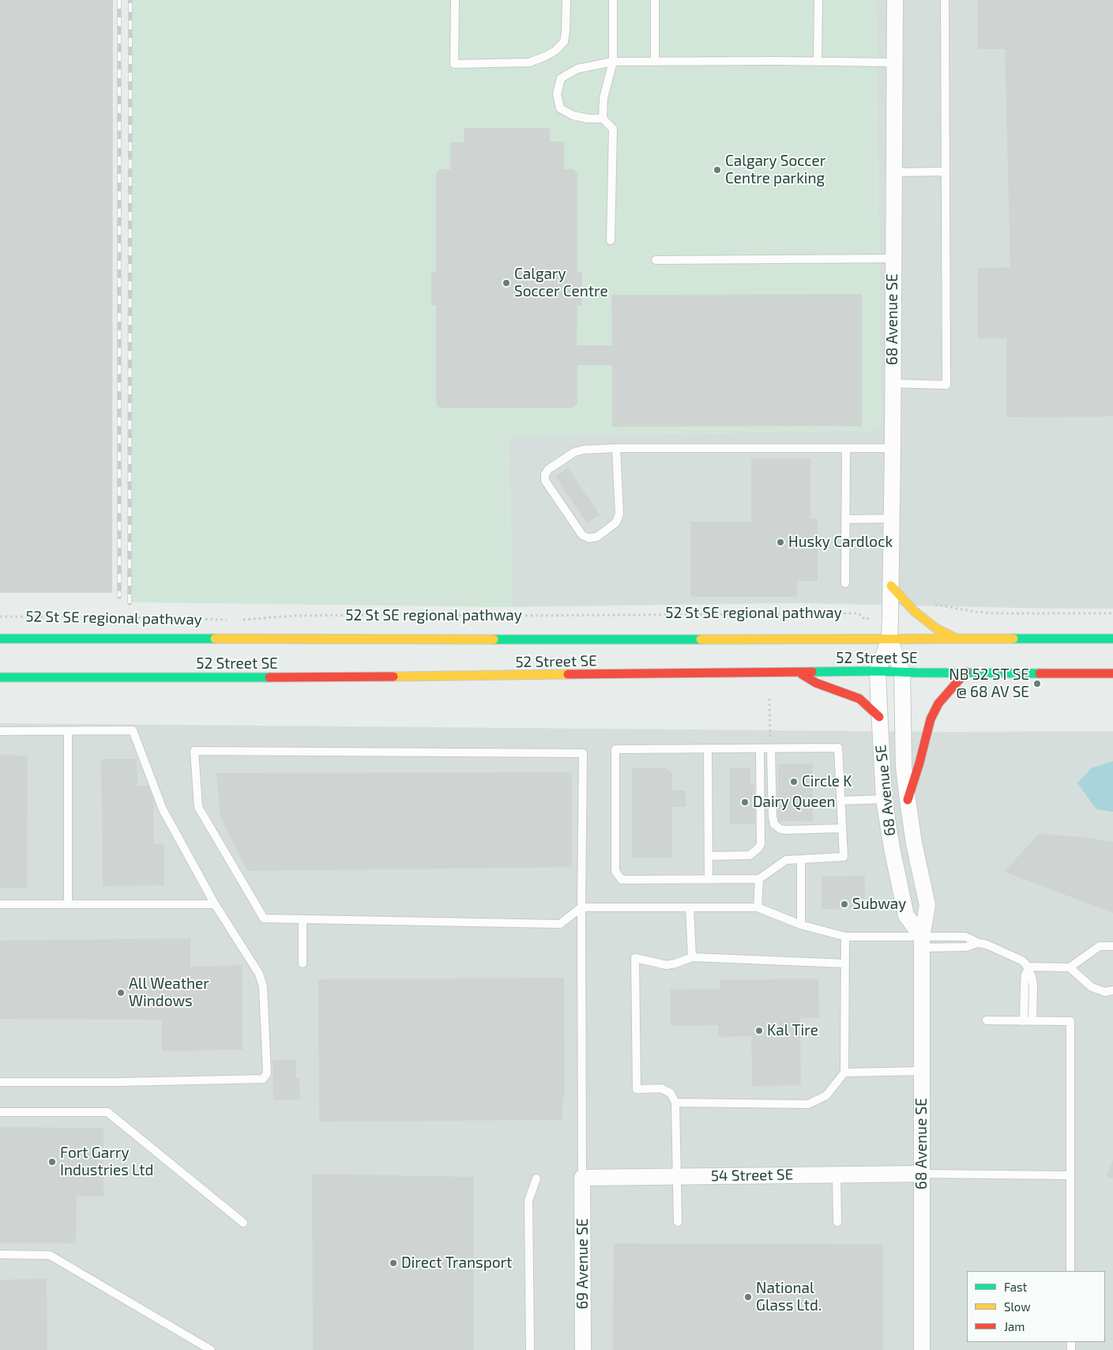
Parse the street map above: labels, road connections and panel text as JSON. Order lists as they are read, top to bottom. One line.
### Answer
{"streets":{"main road":["52 Street SE"],"street":["68 Avenue SE","54 Street SE","69 Avenue SE"],"path":["52 St SE regional pathway"]},"crossings":[["68 Avenue SE","52 Street SE"],["68 Avenue SE","54 Street SE"],["54 Street SE","69 Avenue SE"]],"places":["Calgary Soccer Centre parking","Calgary Soccer Centre","Husky Cardlock","NB 52 ST SE @ 68 AV SE","Circle K","Dairy Queen","Subway","All Weather Windows","Kal Tire","Fort Garry Industries Ltd","Direct Transport","National Glass Ltd."],"legend":["Fast","Slow","Jam"]}
